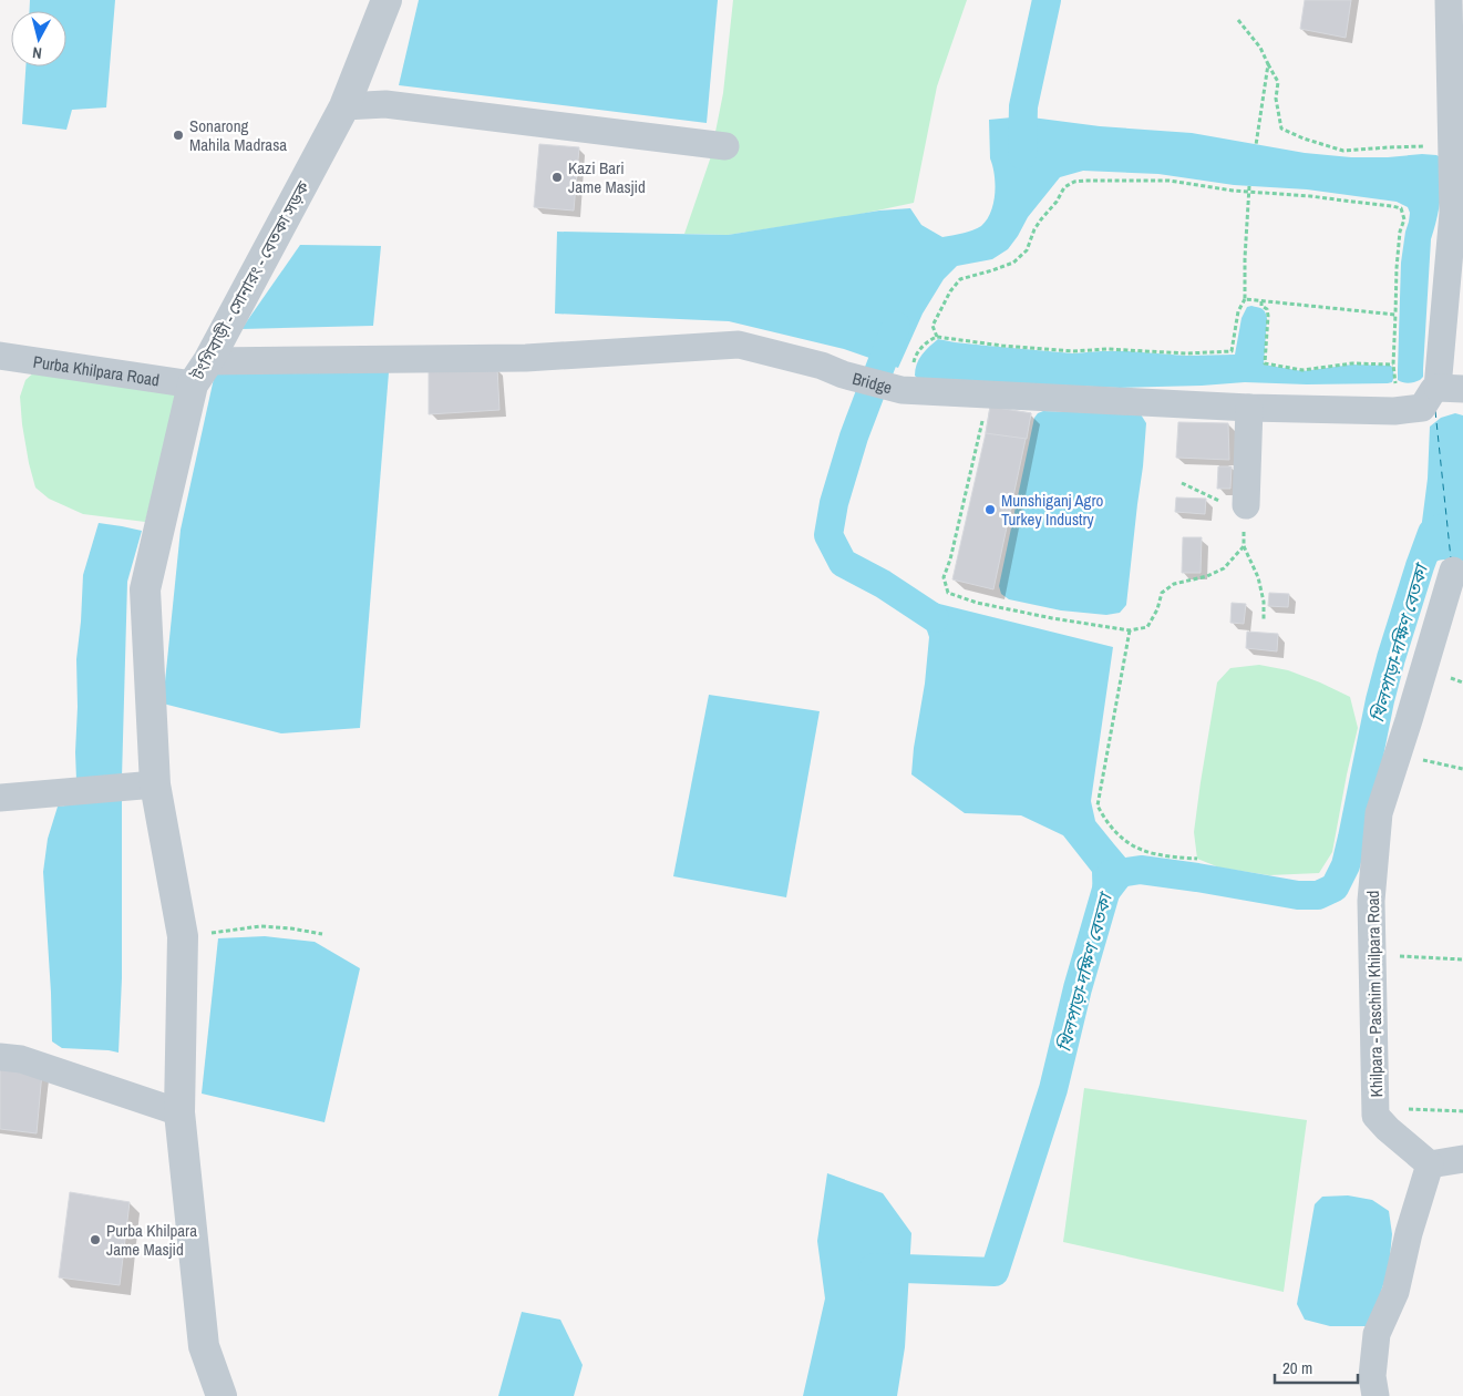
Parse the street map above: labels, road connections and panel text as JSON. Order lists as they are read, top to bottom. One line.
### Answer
{"streets":{"street":["টংগিবাড়ী - সোনারং - বেতকা সড়ক","Purba Khilpara Road","Bridge","Khilpara - Paschim Khilpara Road"]},"crossings":[["টংগিবাড়ী - সোনারং - বেতকা সড়ক","Purba Khilpara Road"],["Purba Khilpara Road","Bridge"]],"water":["খিলপাড়া-দক্ষিণ বেতকা"],"places":["Sonarong Mahila Madrasa","Kazi Bari Jame Masjid","Munshiganj Agro Turkey Industry","Purba Khilpara Jame Masjid"],"scale_bar":"20 m","north":"bottom"}
